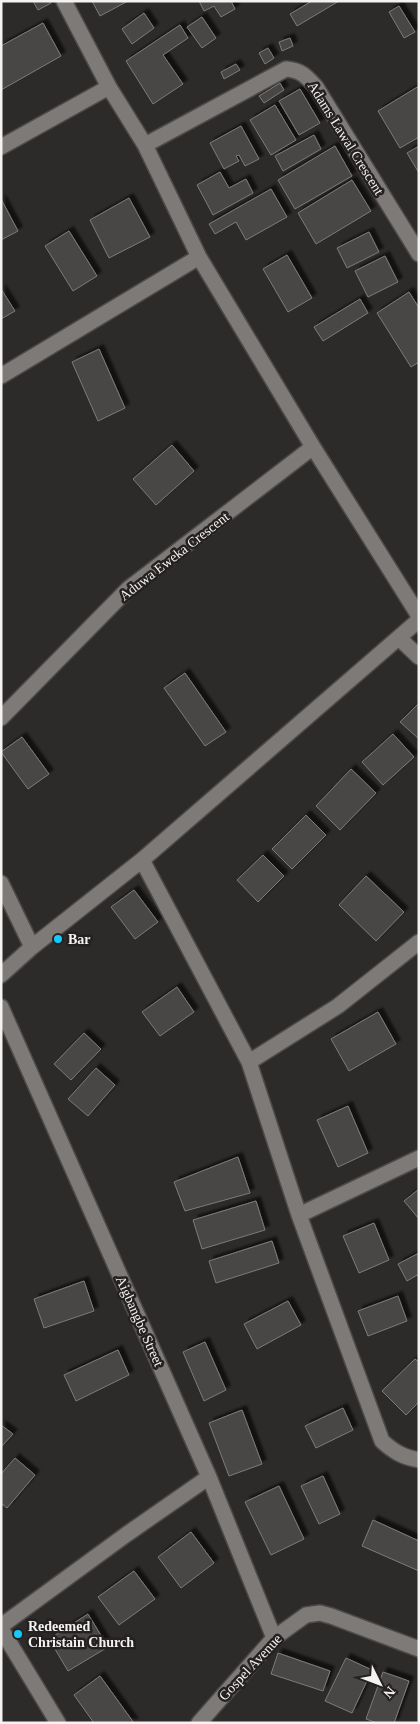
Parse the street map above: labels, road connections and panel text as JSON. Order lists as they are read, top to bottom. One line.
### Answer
{"streets":{"street":["Adams Lawal Crescent","Aduwa Eweka Crescent","Aigbangbe Street","Gospel Avenue"]},"crossings":[["Aigbangbe Street","Gospel Avenue"]],"places":["Bar","Redeemed Christain Church"],"north":"bottom right"}
